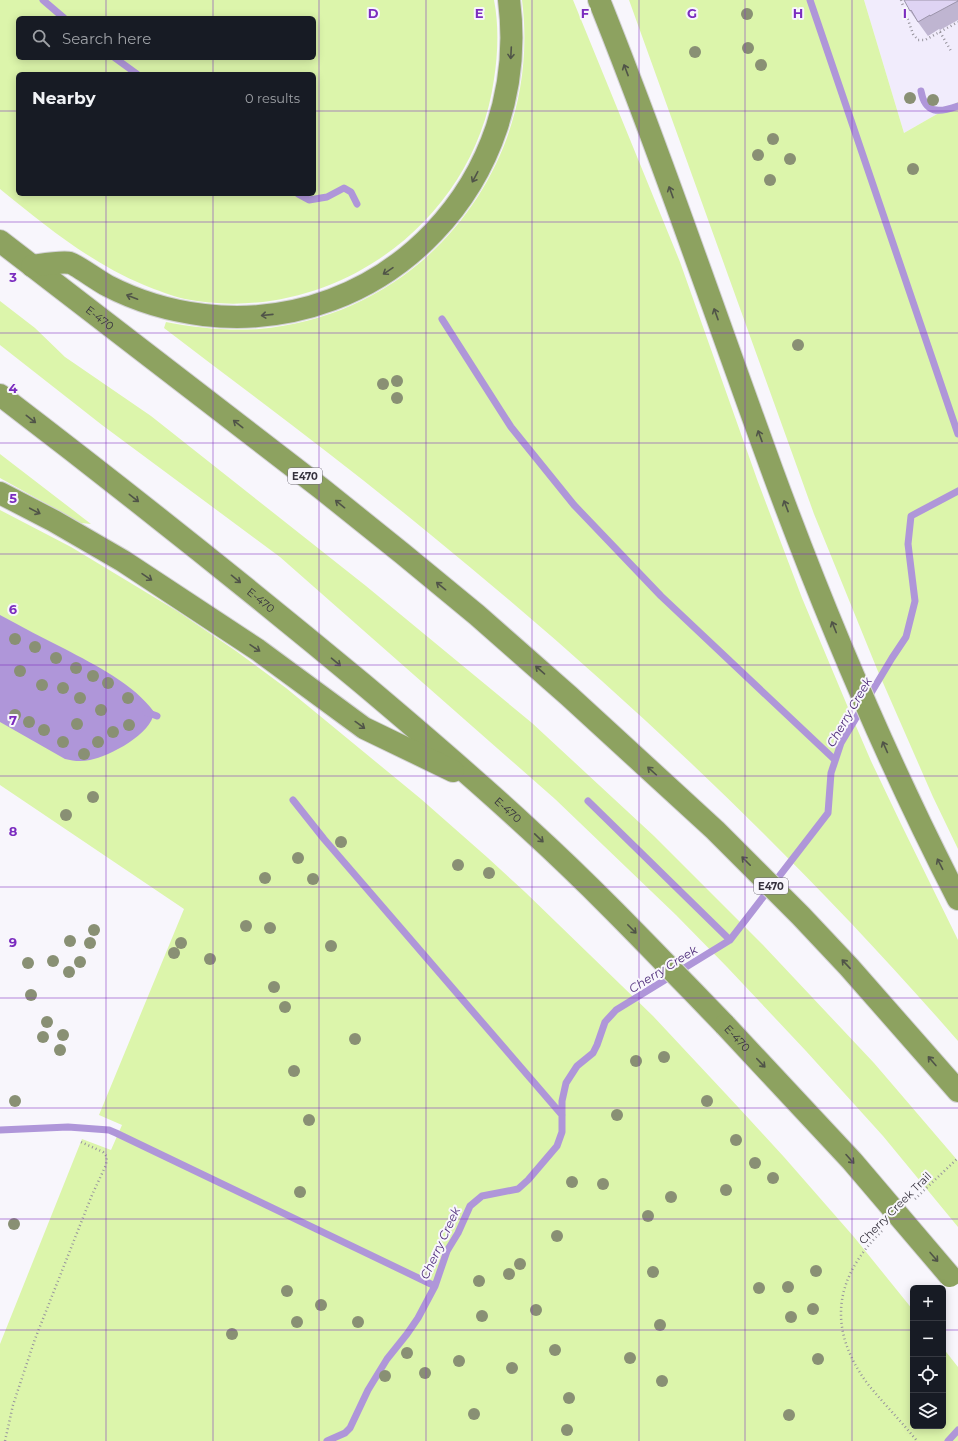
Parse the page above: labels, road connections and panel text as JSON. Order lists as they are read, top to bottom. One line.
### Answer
{"streets":{"highway":["E-470","E470"],"path":["Cherry Creek Trail"]},"water":["Cherry Creek"],"page":{"search":"Search here","heading":["Nearby","0 results"],"map_buttons":["+","−"]},"grid":{"columns":["D","E","F","G","H","I"],"rows":["3","4","5","6","7","8","9"]}}
